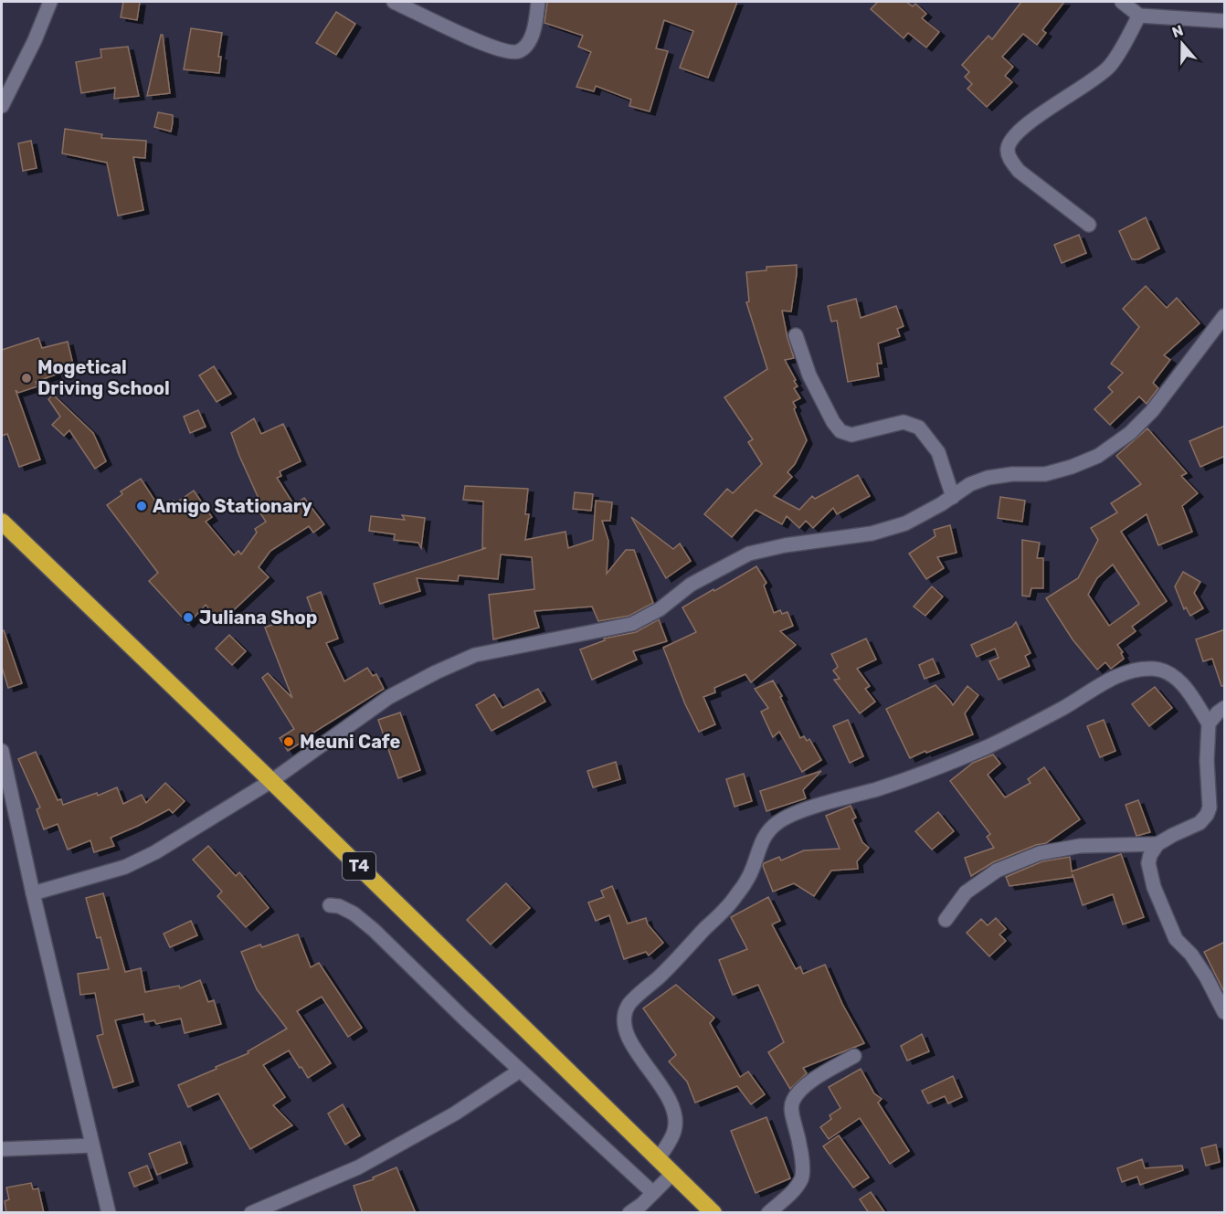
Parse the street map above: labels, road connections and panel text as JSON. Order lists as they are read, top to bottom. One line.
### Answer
{"streets":{"highway":["T4"]},"places":["Mogetical Driving School","Amigo Stationary","Juliana Shop","Meuni Cafe"],"north":"top"}
